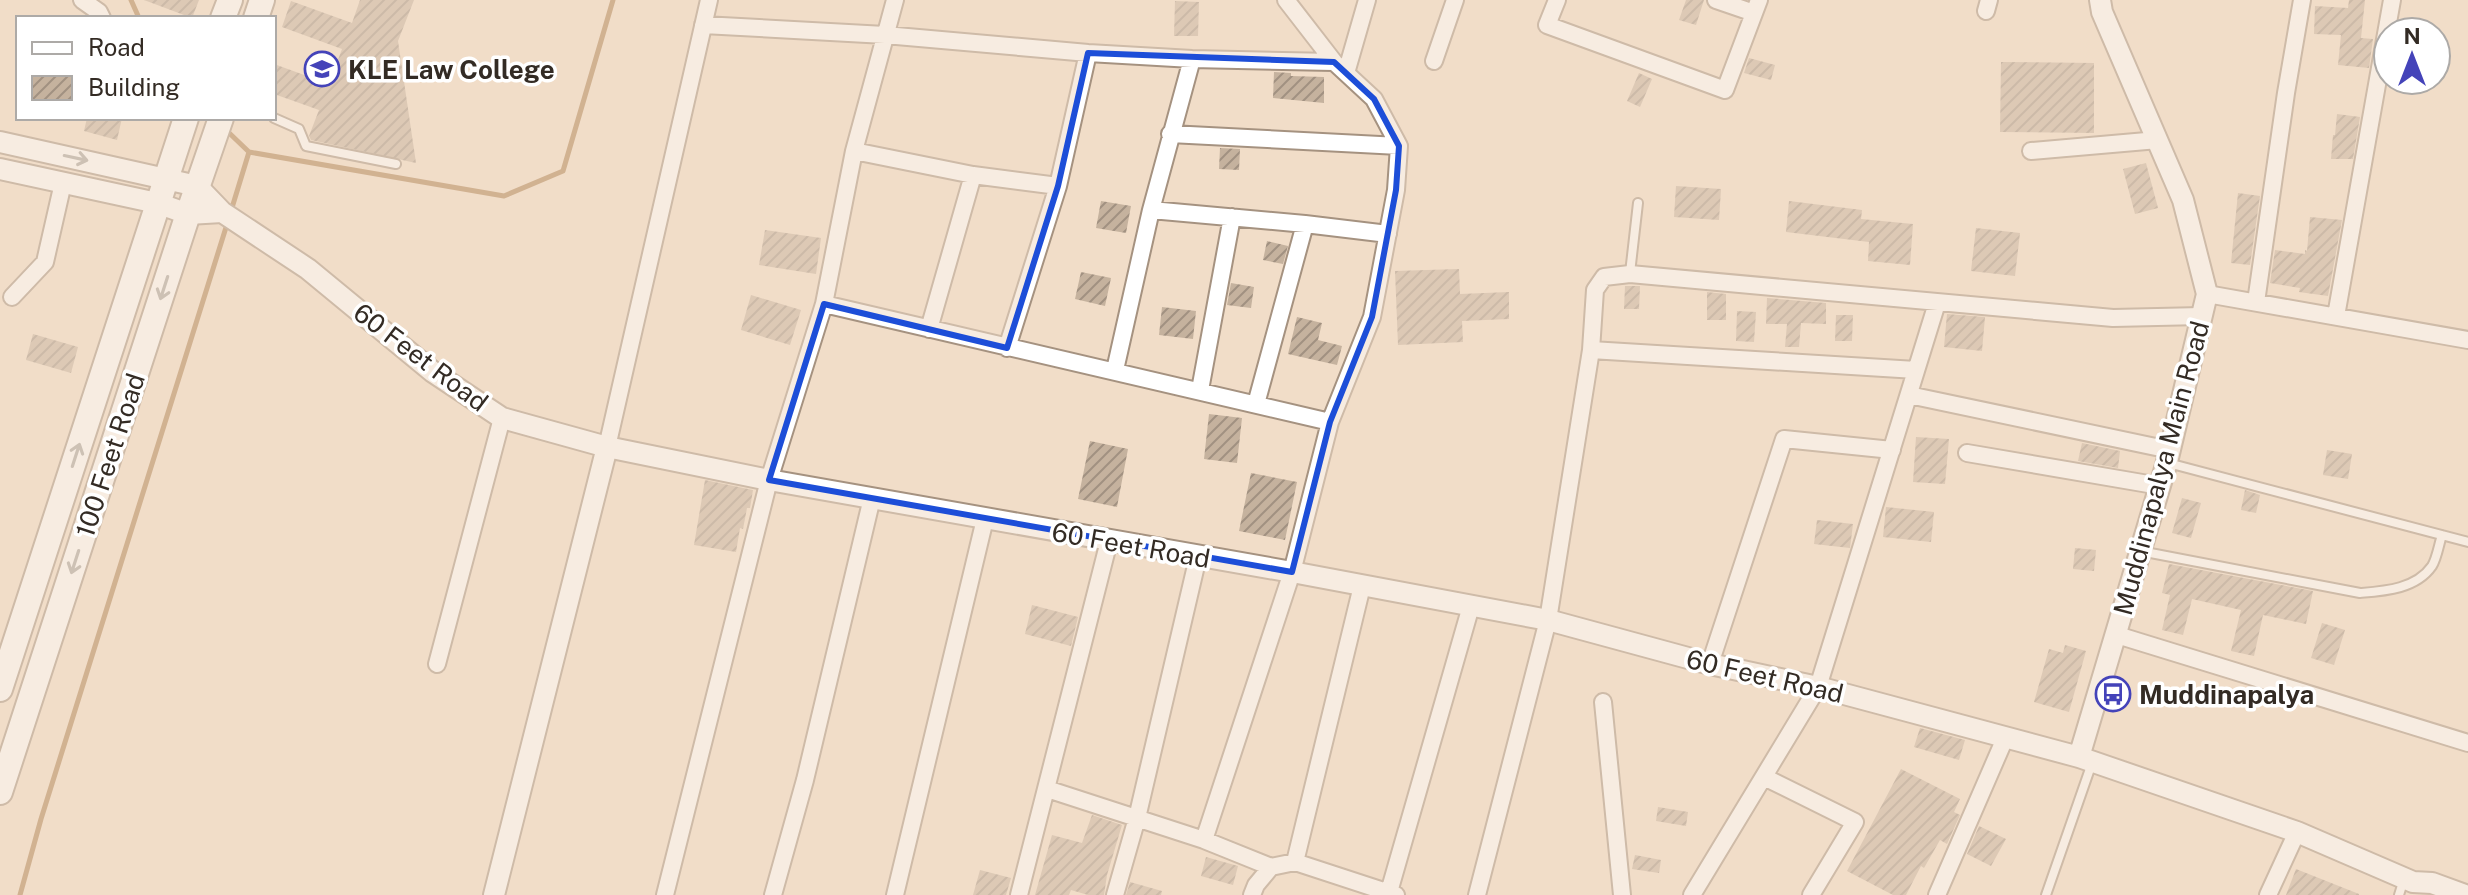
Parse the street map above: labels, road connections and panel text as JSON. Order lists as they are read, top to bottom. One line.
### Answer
{"streets":{"main road":["100 Feet Road"],"street":["60 Feet Road","Muddinapalya Main Road"]},"crossings":[["60 Feet Road","100 Feet Road"],["60 Feet Road","Muddinapalya Main Road"]],"places":{"school or university":["KLE Law College"],"bus stop":["Muddinapalya"]},"legend":["Road","Building"],"north":"top"}
